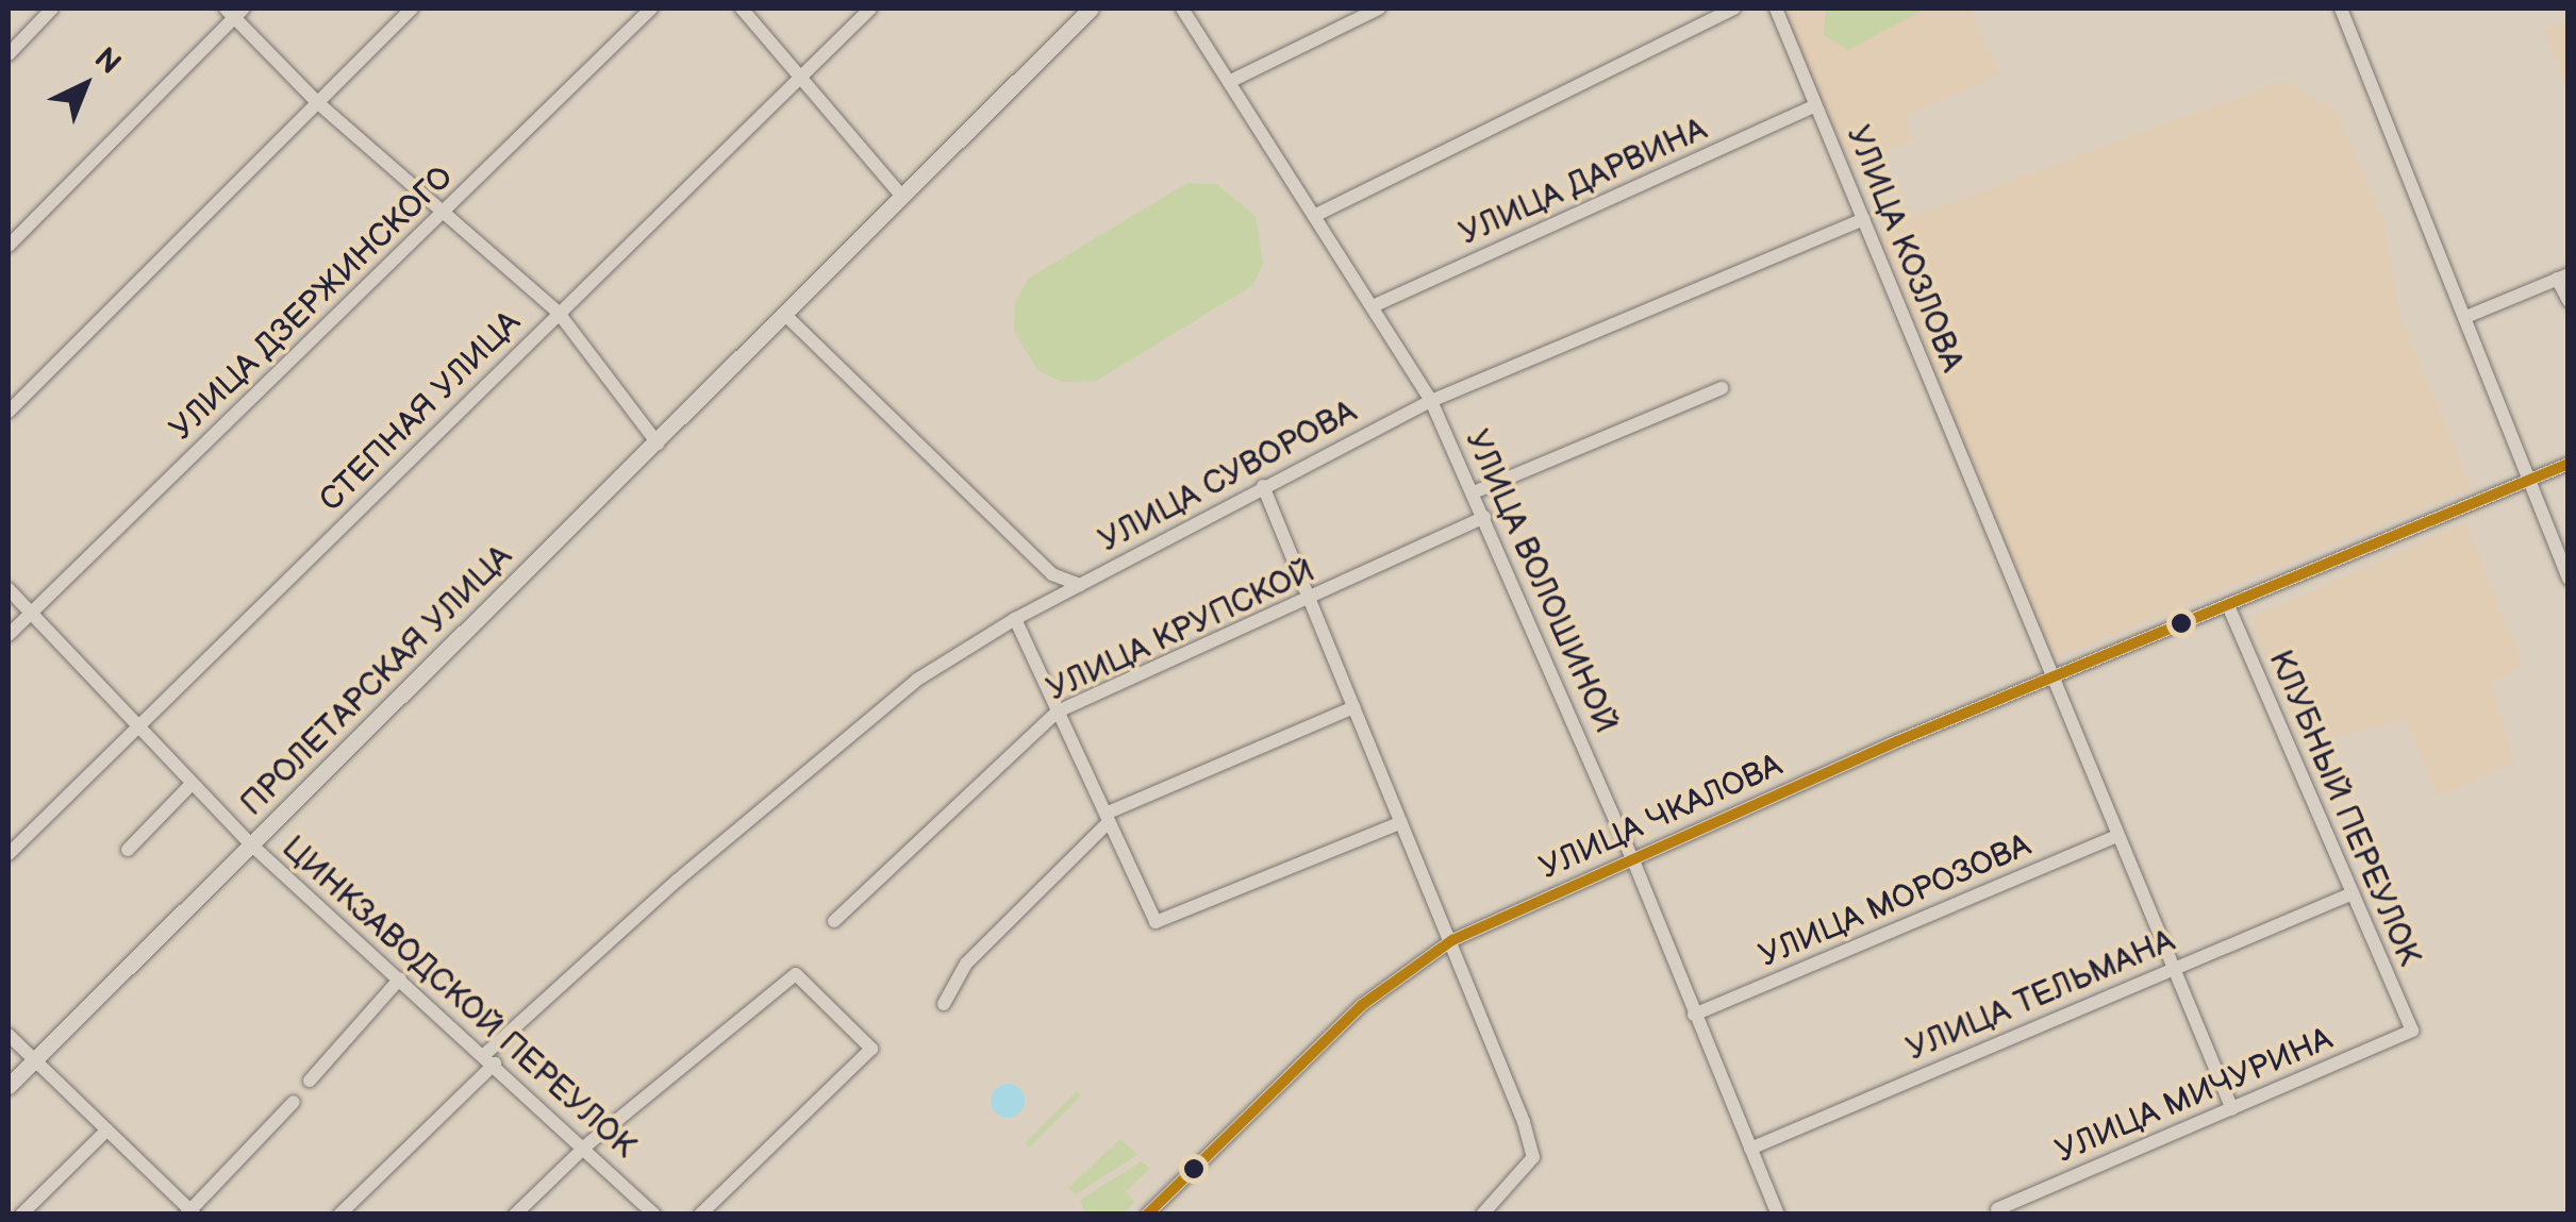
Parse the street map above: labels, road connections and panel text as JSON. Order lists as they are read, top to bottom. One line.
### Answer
{"streets":{"main road":["ПРОЛЕТАРСКАЯ УЛИЦА"],"street":["УЛИЦА ДАРВИНА","УЛИЦА КОЗЛОВА","УЛИЦА ДЗЕРЖИНСКОГО","СТЕПНАЯ УЛИЦА","УЛИЦА СУВОРОВА","УЛИЦА ВОЛОШИНОЙ","УЛИЦА КРУПСКОЙ","КЛУБНЫЙ ПЕРЕУЛОК","УЛИЦА ЧКАЛОВА","УЛИЦА МОРОЗОВА","УЛИЦА ТЕЛЬМАНА","ЦИНКЗАВОДСКОЙ ПЕРЕУЛОК","УЛИЦА МИЧУРИНА"]},"crossings":[["УЛИЦА ДАРВИНА","УЛИЦА КОЗЛОВА"],["УЛИЦА ДАРВИНА","УЛИЦА ВОЛОШИНОЙ"],["УЛИЦА КОЗЛОВА","УЛИЦА СУВОРОВА"],["УЛИЦА КОЗЛОВА","УЛИЦА ЧКАЛОВА"],["УЛИЦА КОЗЛОВА","УЛИЦА МОРОЗОВА"],["УЛИЦА ДЗЕРЖИНСКОГО","ЦИНКЗАВОДСКОЙ ПЕРЕУЛОК"],["СТЕПНАЯ УЛИЦА","ЦИНКЗАВОДСКОЙ ПЕРЕУЛОК"],["УЛИЦА СУВОРОВА","УЛИЦА ВОЛОШИНОЙ"],["УЛИЦА СУВОРОВА","ЦИНКЗАВОДСКОЙ ПЕРЕУЛОК"],["УЛИЦА ВОЛОШИНОЙ","УЛИЦА КРУПСКОЙ"],["УЛИЦА ВОЛОШИНОЙ","УЛИЦА ЧКАЛОВА"],["УЛИЦА ВОЛОШИНОЙ","УЛИЦА МОРОЗОВА"],["УЛИЦА ВОЛОШИНОЙ","УЛИЦА ТЕЛЬМАНА"],["ПРОЛЕТАРСКАЯ УЛИЦА","ЦИНКЗАВОДСКОЙ ПЕРЕУЛОК"],["КЛУБНЫЙ ПЕРЕУЛОК","УЛИЦА ЧКАЛОВА"],["КЛУБНЫЙ ПЕРЕУЛОК","УЛИЦА ТЕЛЬМАНА"],["КЛУБНЫЙ ПЕРЕУЛОК","УЛИЦА МИЧУРИНА"]],"north":"top right"}
